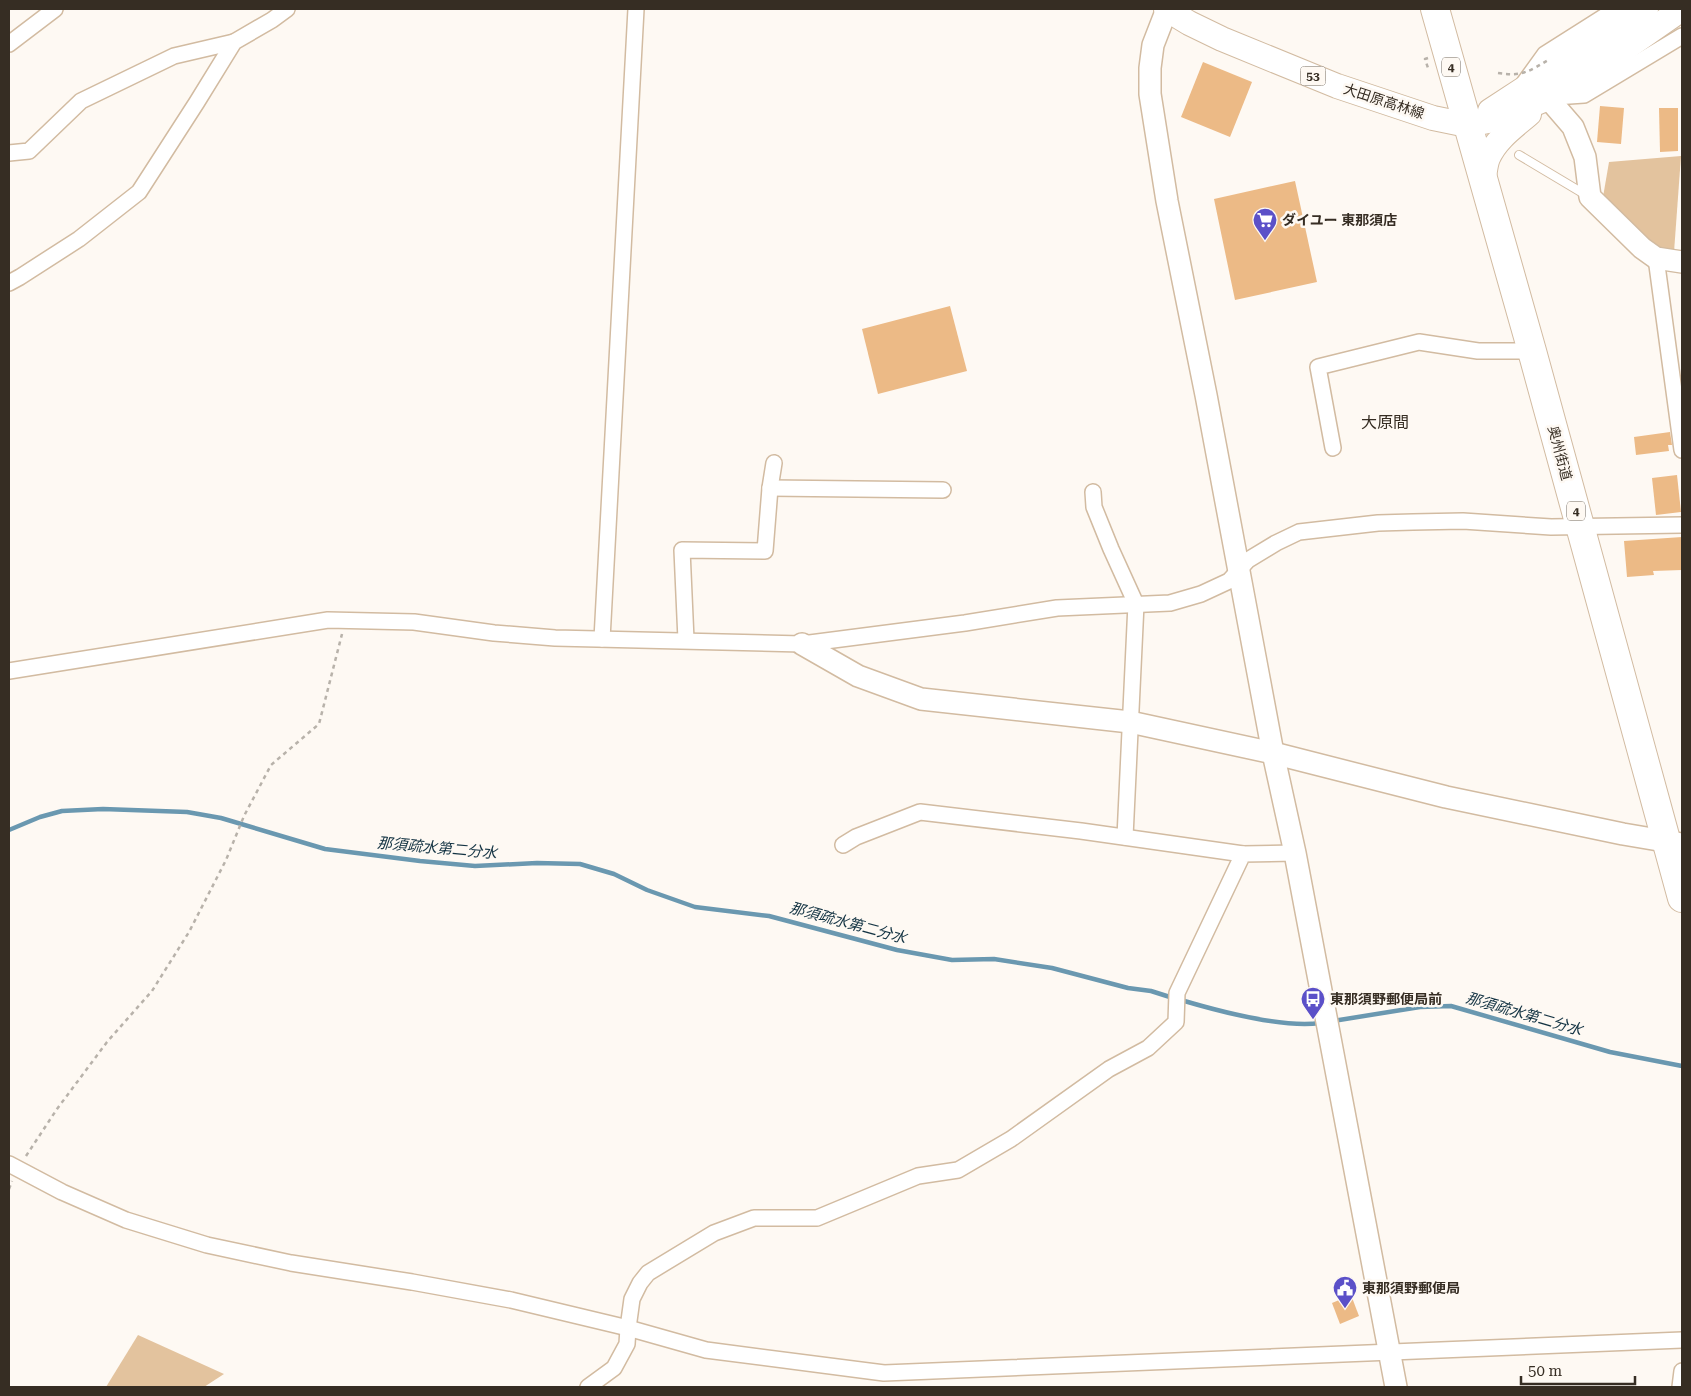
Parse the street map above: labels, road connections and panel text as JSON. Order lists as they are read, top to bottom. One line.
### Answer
{"streets":{"highway":["4","奥州街道"],"main road":["53","大田原高林線"]},"crossings":[["大田原高林線","奥州街道"]],"districts":["大原間"],"water":["那須疏水第二分水"],"places":{"supermarket":["ダイユー 東那須店"],"bus stop":["東那須野郵便局前"],"public building":["東那須野郵便局"]},"scale_bar":"50 m"}
